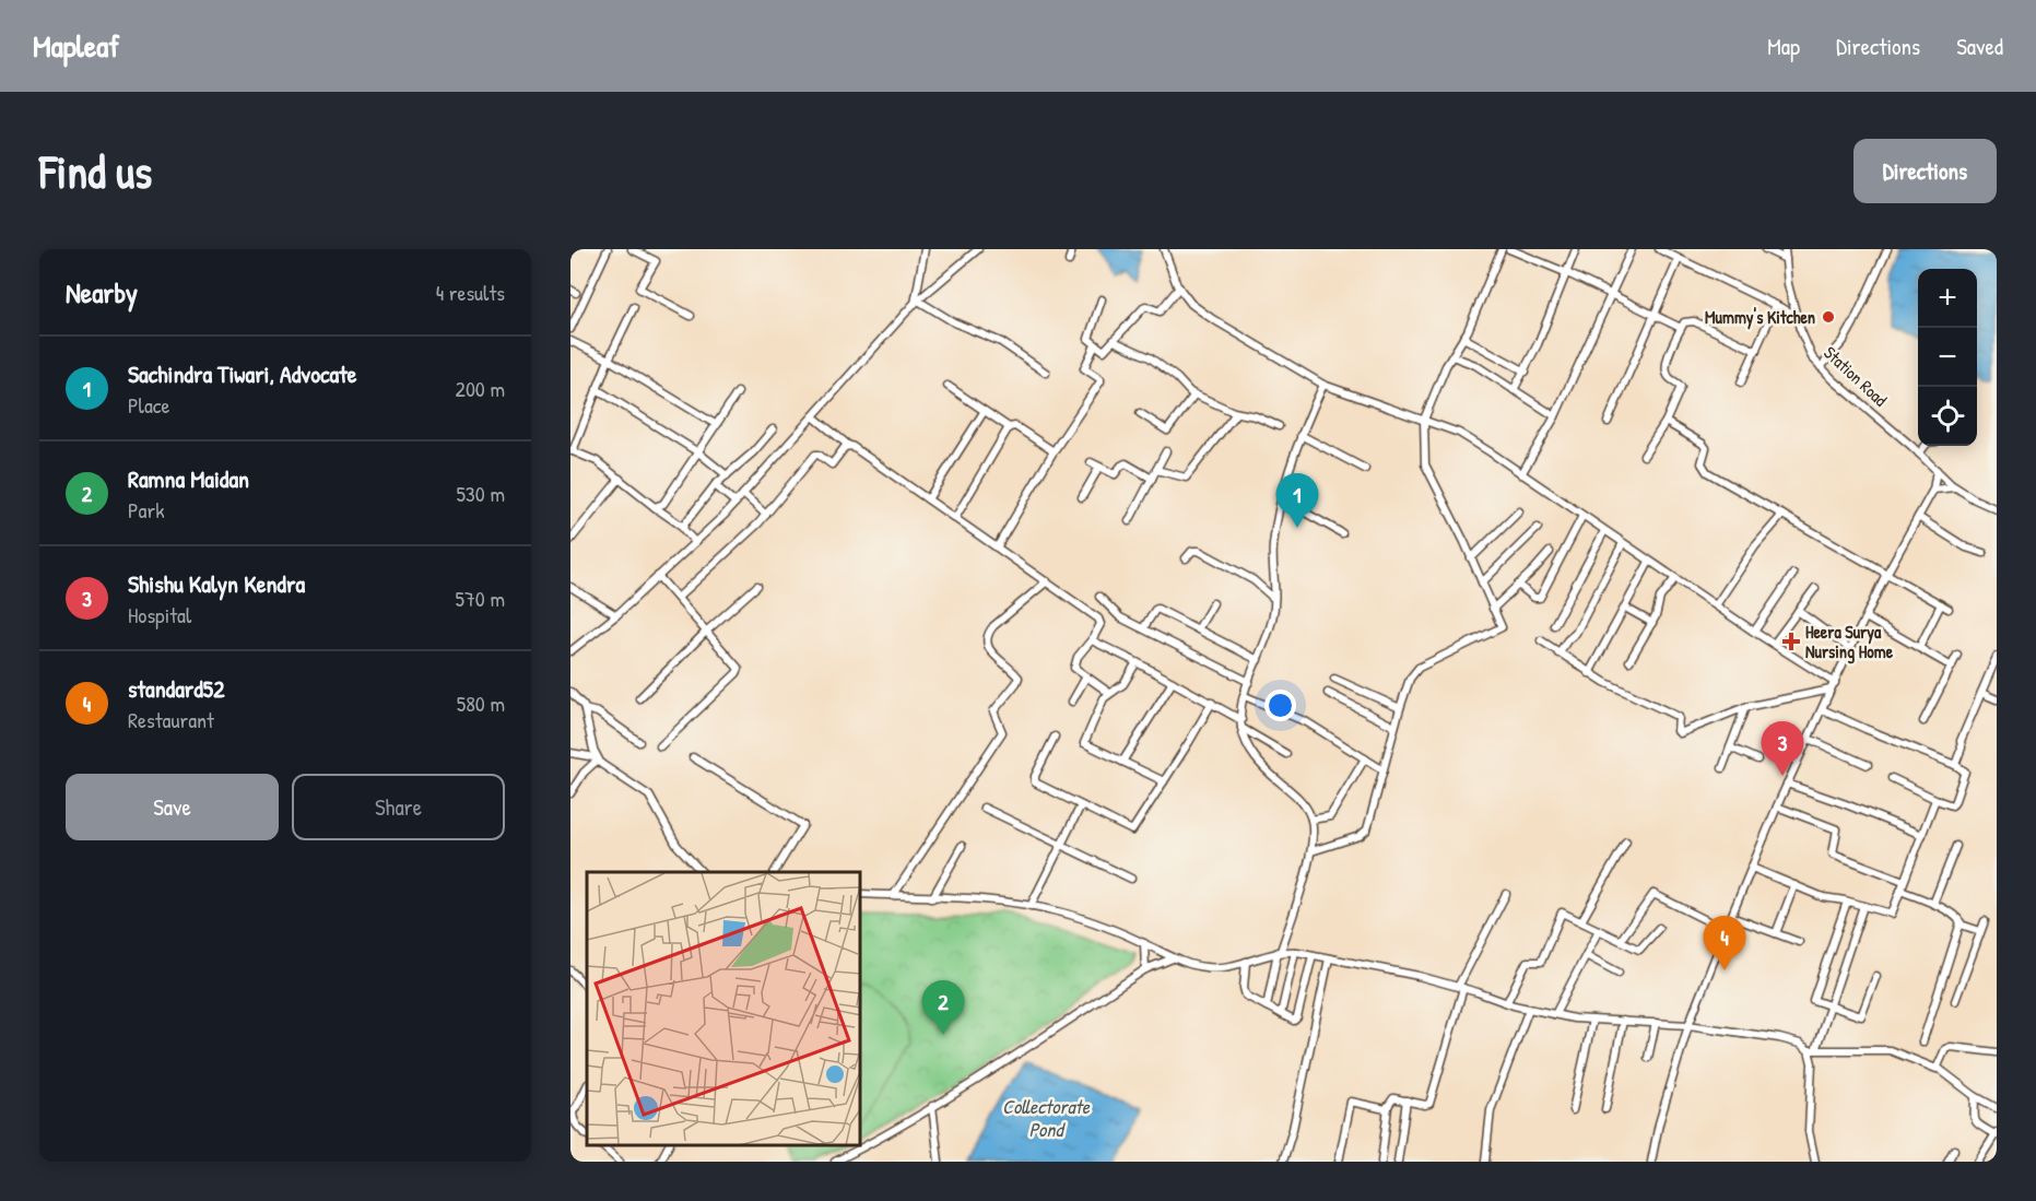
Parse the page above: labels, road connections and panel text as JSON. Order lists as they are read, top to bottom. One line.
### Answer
{"streets":{"street":["Station Road"]},"water":["Collectorate Pond"],"places":{"other":["Mummy's Kitchen"],"health":["Heera Surya Nursing Home"]},"page":{"header":"Mapleaf","nav":["Map","Directions","Saved"],"buttons":["Directions",["Save","Share"]],"title":"Find us","heading":["Nearby","4 results"],"map_buttons":["+","−"],"list":[{"mark":"1","name":"Sachindra Tiwari, Advocate","note":"Place","value":"200 m"},{"mark":"2","name":"Ramna Maidan","note":"Park","value":"530 m"},{"mark":"3","name":"Shishu Kalyn Kendra","note":"Hospital","value":"570 m"},{"mark":"4","name":"standard52","note":"Restaurant","value":"580 m"}],"pins":["1","3","4","2"]}}
